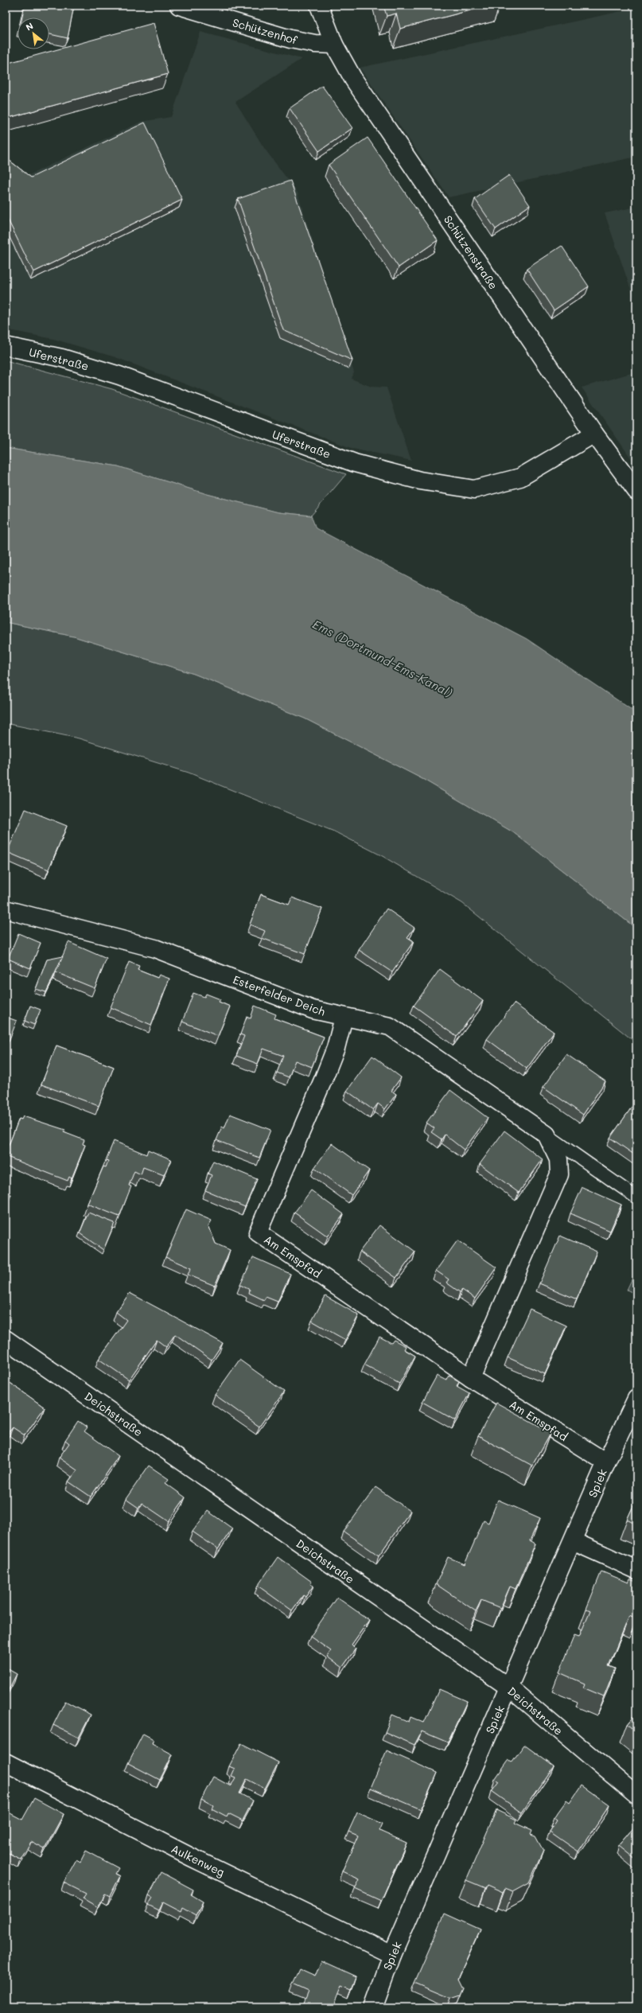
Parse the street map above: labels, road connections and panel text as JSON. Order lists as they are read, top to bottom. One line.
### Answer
{"streets":{"street":["Schützenhof","Schützenstraße","Uferstraße","Esterfelder Deich","Am Emspfad","Deichstraße","Spiek","Aulkenweg"]},"crossings":[["Schützenhof","Schützenstraße"],["Schützenstraße","Uferstraße"],["Esterfelder Deich","Am Emspfad"],["Am Emspfad","Spiek"],["Deichstraße","Spiek"],["Spiek","Aulkenweg"]],"water":["Ems (Dortmund-Ems-Kanal)"],"north":"top left"}
